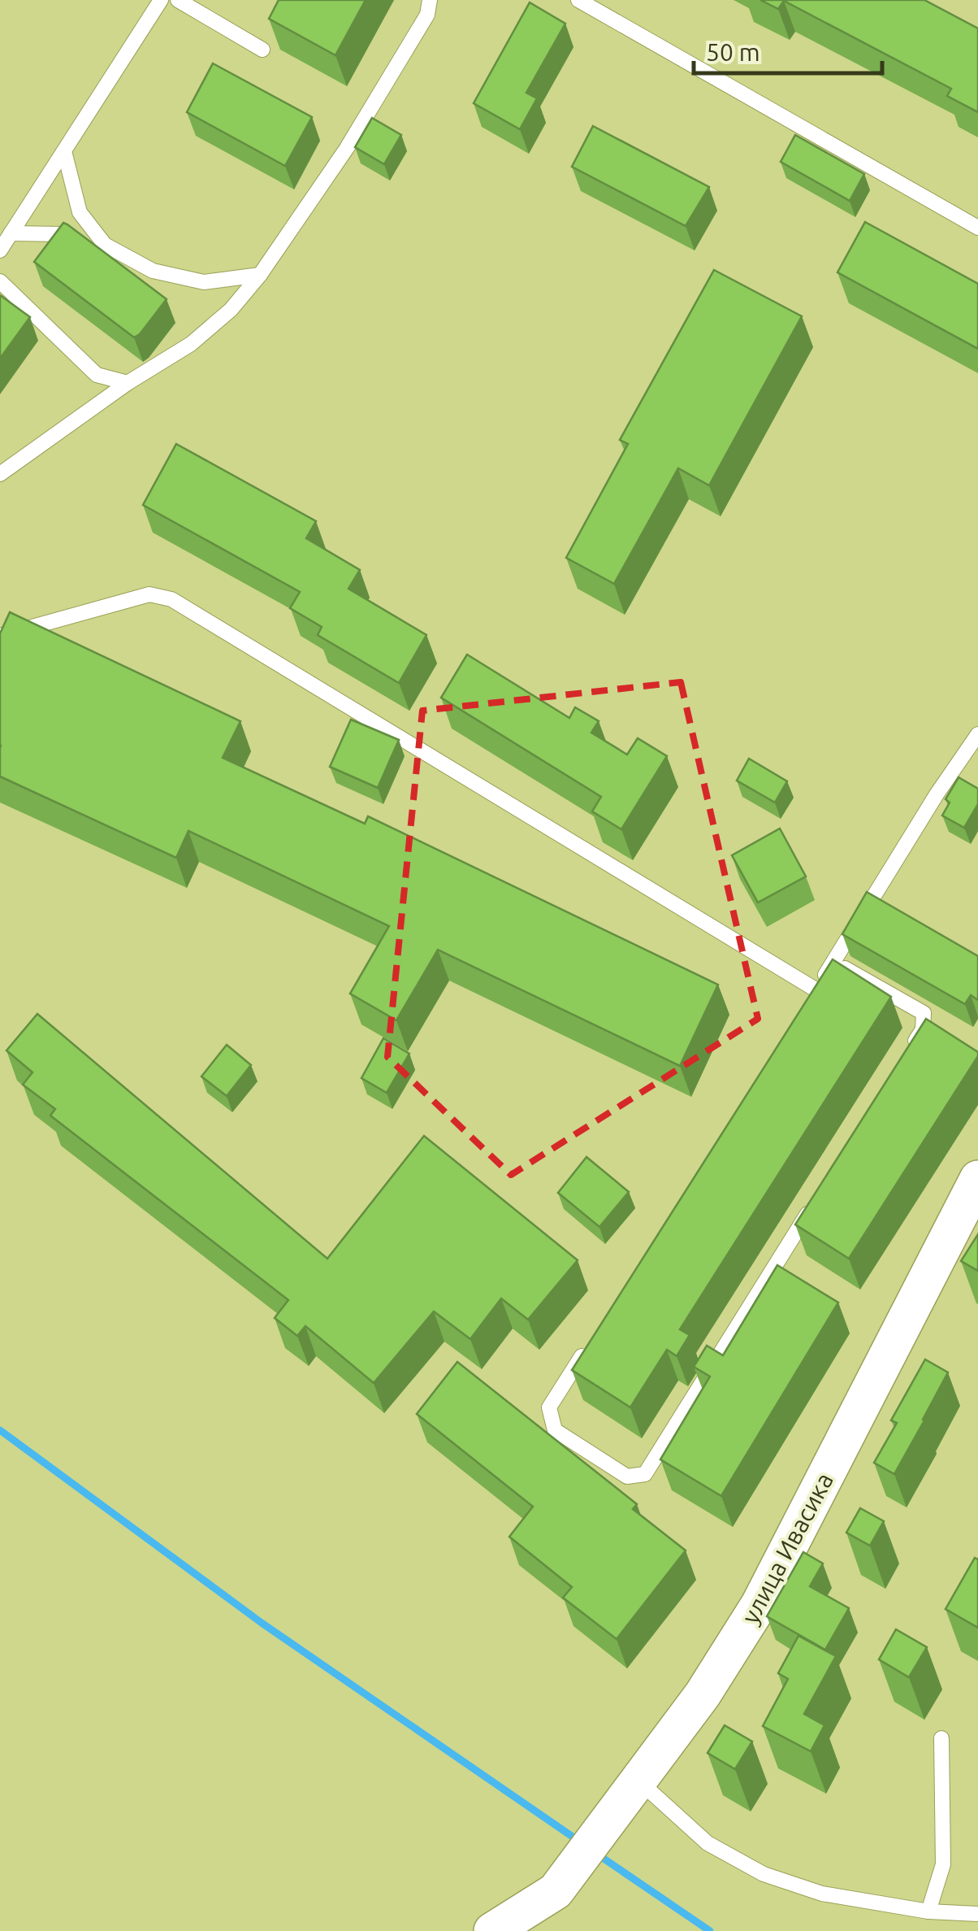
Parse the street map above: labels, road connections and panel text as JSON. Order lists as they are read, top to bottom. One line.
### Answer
{"streets":{"main road":["улица Ивасика"]},"scale_bar":"50 m"}
